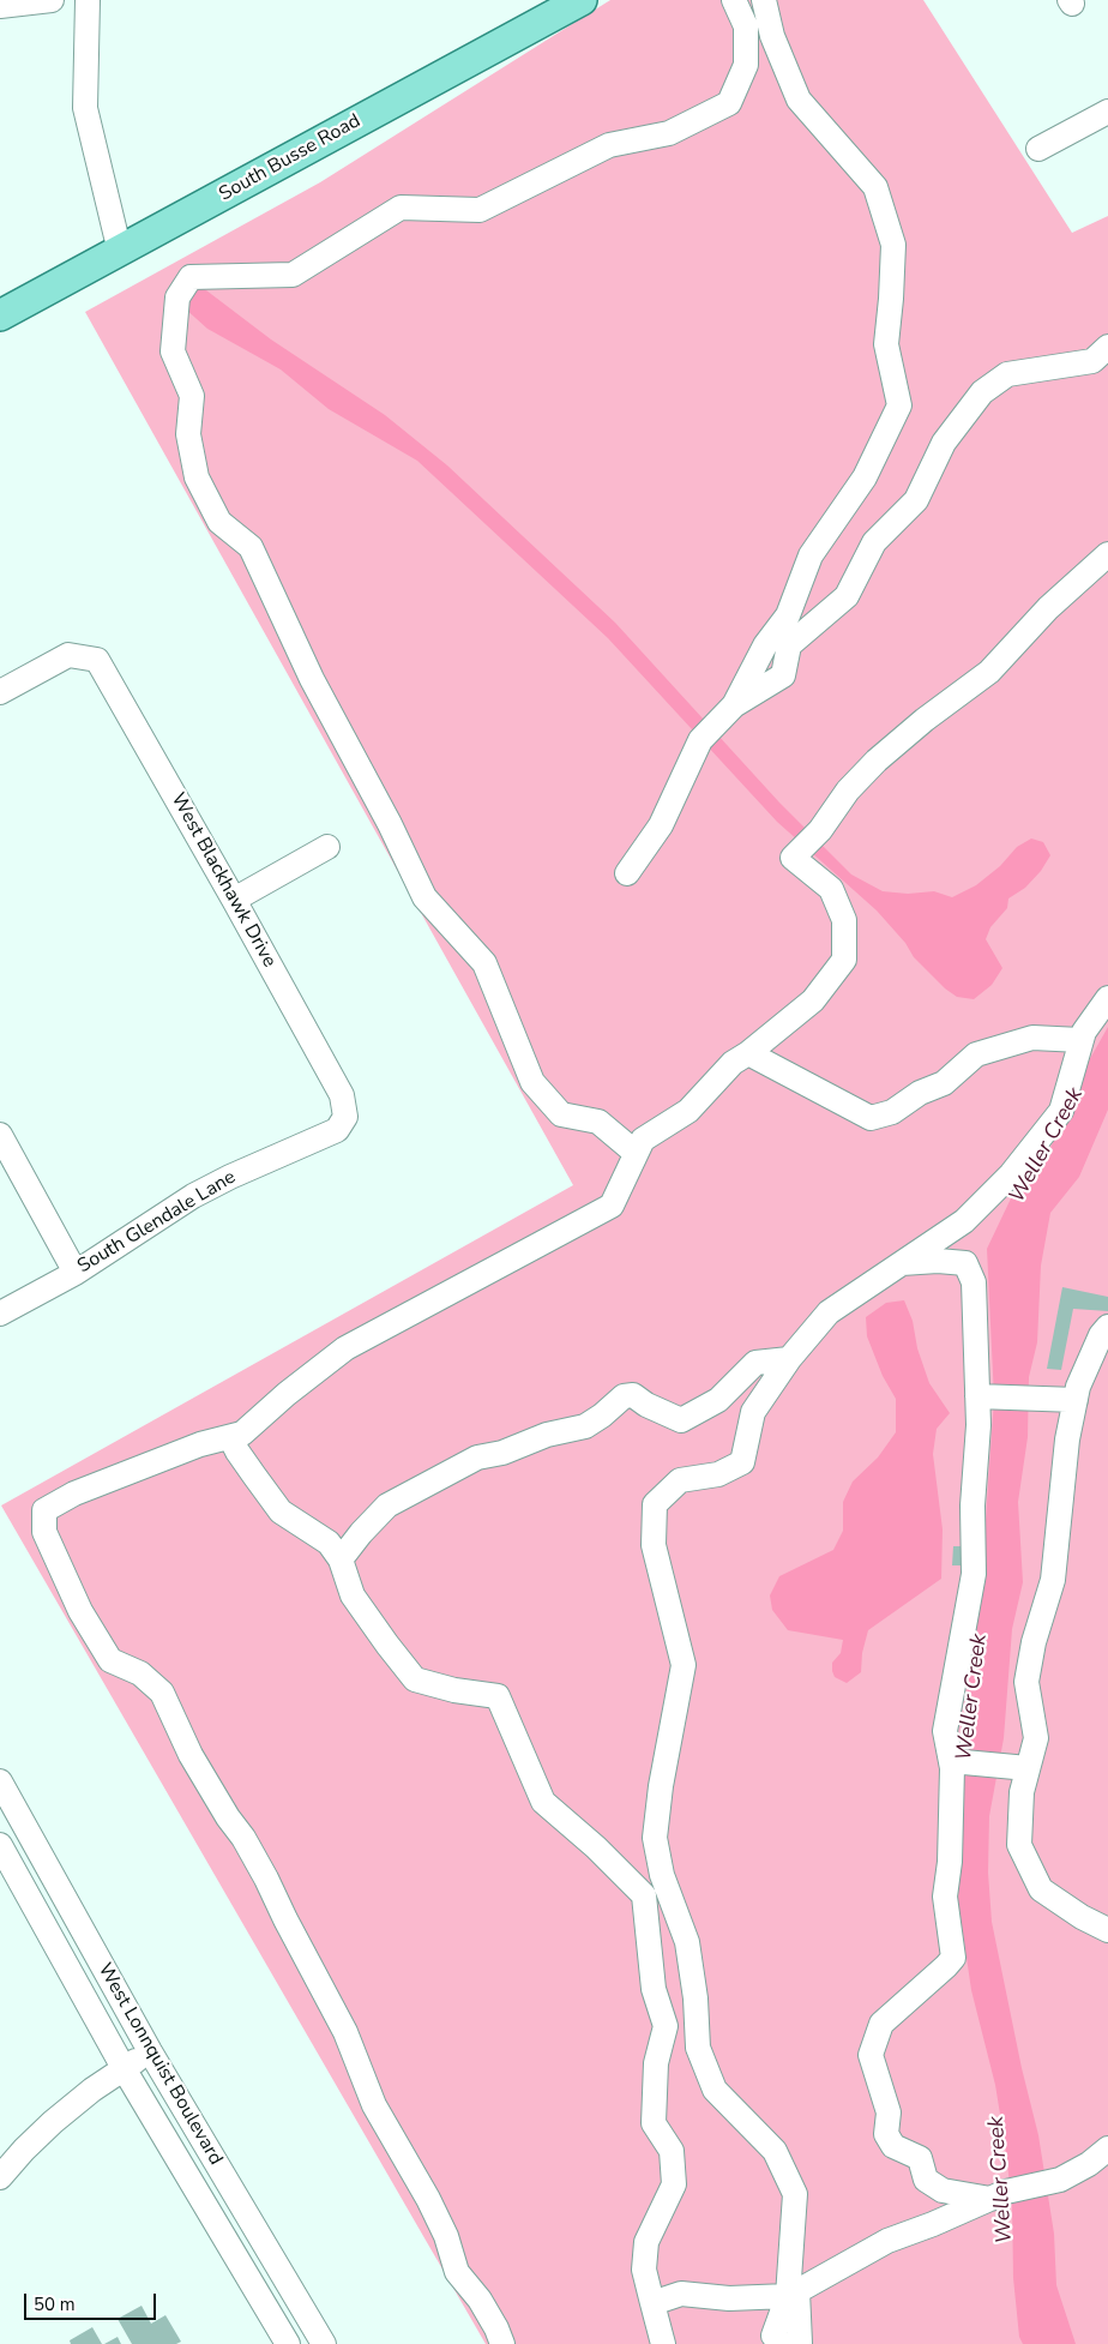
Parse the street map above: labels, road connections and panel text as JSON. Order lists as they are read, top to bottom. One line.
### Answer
{"streets":{"main road":["South Busse Road"],"street":["West Blackhawk Drive","South Glendale Lane","West Lonnquist Boulevard"]},"crossings":[["West Blackhawk Drive","South Glendale Lane"]],"water":["Weller Creek"],"scale_bar":"50 m"}
